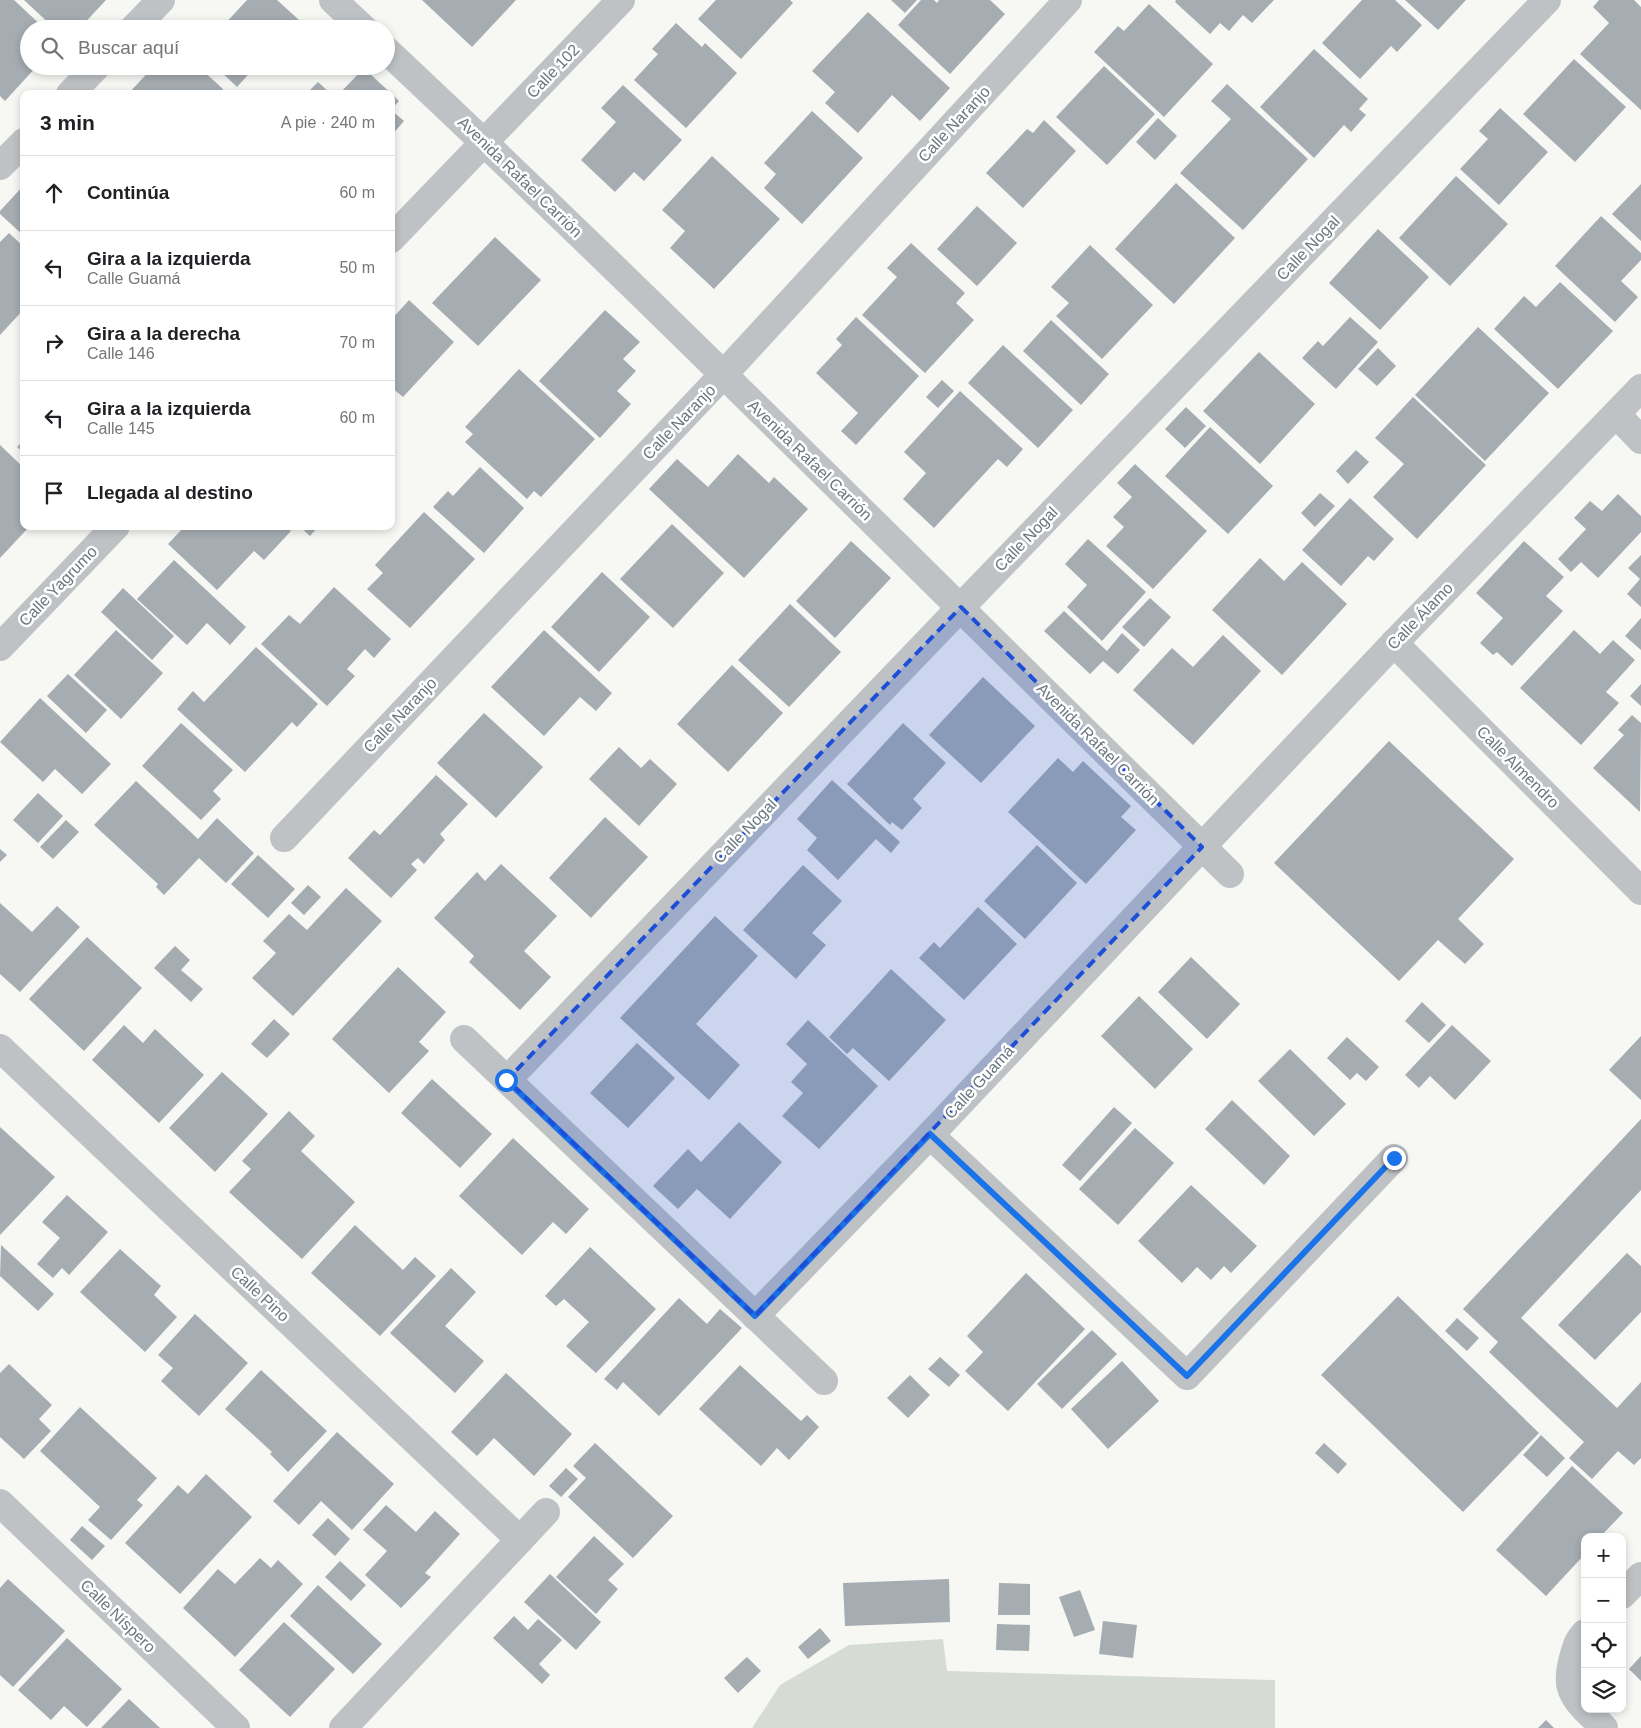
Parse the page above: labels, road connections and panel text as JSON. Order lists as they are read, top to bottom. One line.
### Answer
{"streets":{"street":["Calle 102","Calle Naranjo","Avenida Rafael Carrión","Calle Nogal","Calle Yagrumo","Calle Álamo","Calle Almendro","Calle Guamá","Calle Pino","Calle Níspero"]},"crossings":[["Calle 102","Avenida Rafael Carrión"],["Calle Naranjo","Avenida Rafael Carrión"],["Avenida Rafael Carrión","Calle Nogal"],["Avenida Rafael Carrión","Calle Álamo"],["Avenida Rafael Carrión","Calle Guamá"],["Calle Álamo","Calle Almendro"],["Calle Álamo","Calle Guamá"]],"page":{"search":"Buscar aquí","heading":["3 min","A pie · 240 m"],"list":[["Continúa","60 m"],["Gira a la izquierda","Calle Guamá","50 m"],["Gira a la derecha","Calle 146","70 m"],["Gira a la izquierda","Calle 145","60 m"],"Llegada al destino"],"map_buttons":["+","−"]}}
